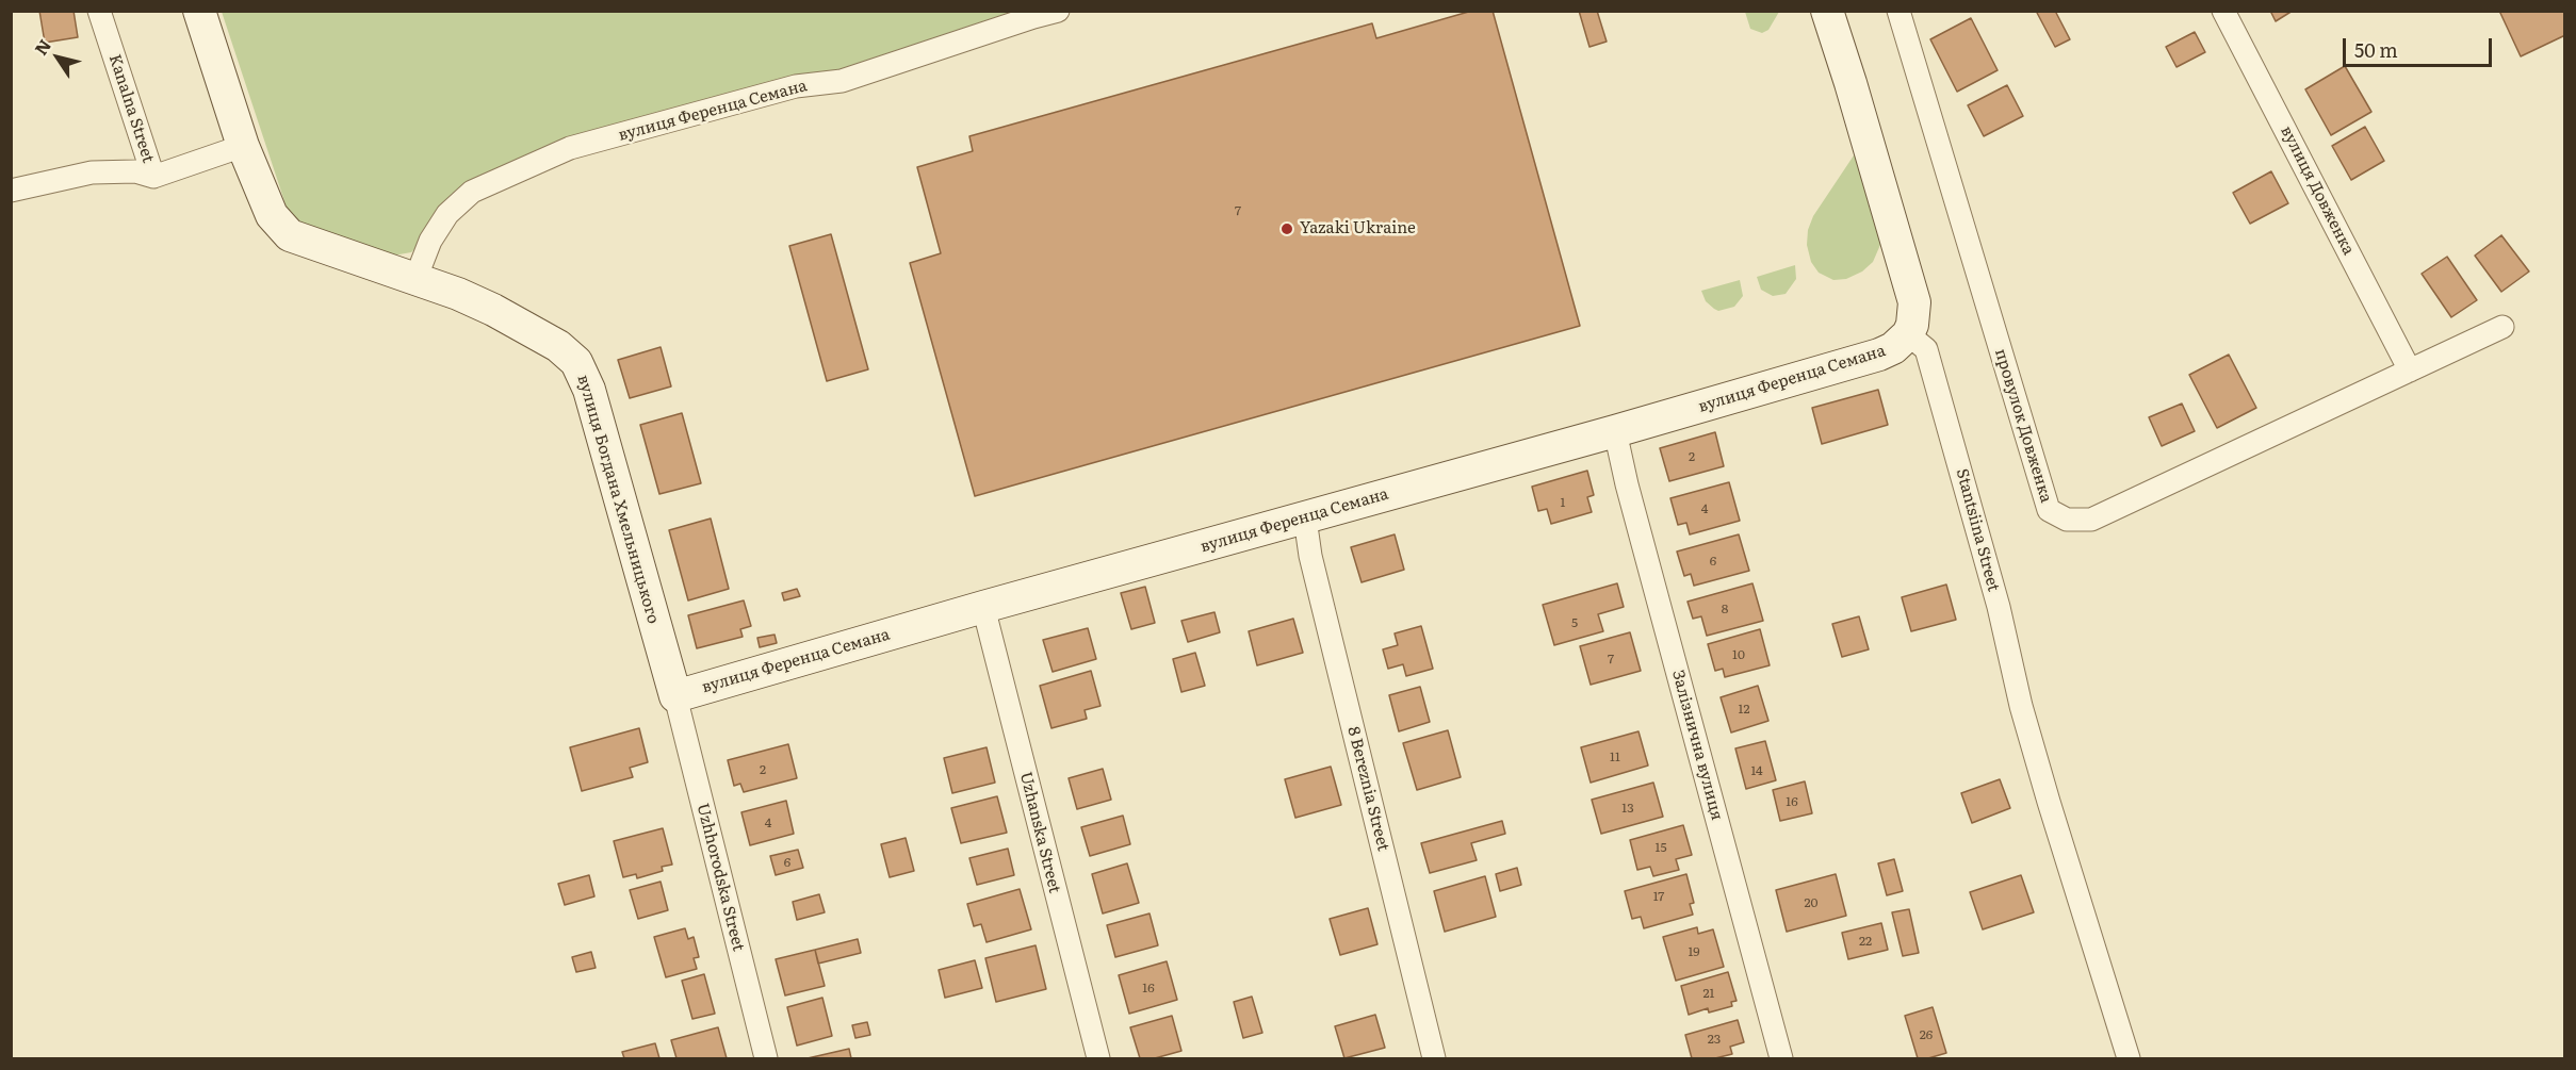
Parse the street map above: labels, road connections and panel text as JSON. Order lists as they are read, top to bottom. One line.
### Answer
{"streets":{"street":["Kanalna Street","вулиця Ференца Семана","вулиця Довженка","провулок Довженка","вулиця Богдана Хмельницького","Stantsiina Street","Залізнична вулиця","8 Bereznia Street","Uzhanska Street","Uzhhorodska Street"]},"crossings":[["вулиця Ференца Семана","вулиця Богдана Хмельницького"],["вулиця Ференца Семана","Stantsiina Street"],["вулиця Ференца Семана","Залізнична вулиця"],["вулиця Ференца Семана","8 Bereznia Street"],["вулиця Ференца Семана","Uzhanska Street"],["вулиця Ференца Семана","Uzhhorodska Street"],["вулиця Довженка","провулок Довженка"],["вулиця Богдана Хмельницького","Uzhhorodska Street"]],"places":["Yazaki Ukraine"],"house_numbers":["7","2","1","4","6","8","5","10","7","12","11","2","14","16","13","4","15","6","17","20","22","19","16","21","26","23"],"scale_bar":"50 m","north":"top left"}
